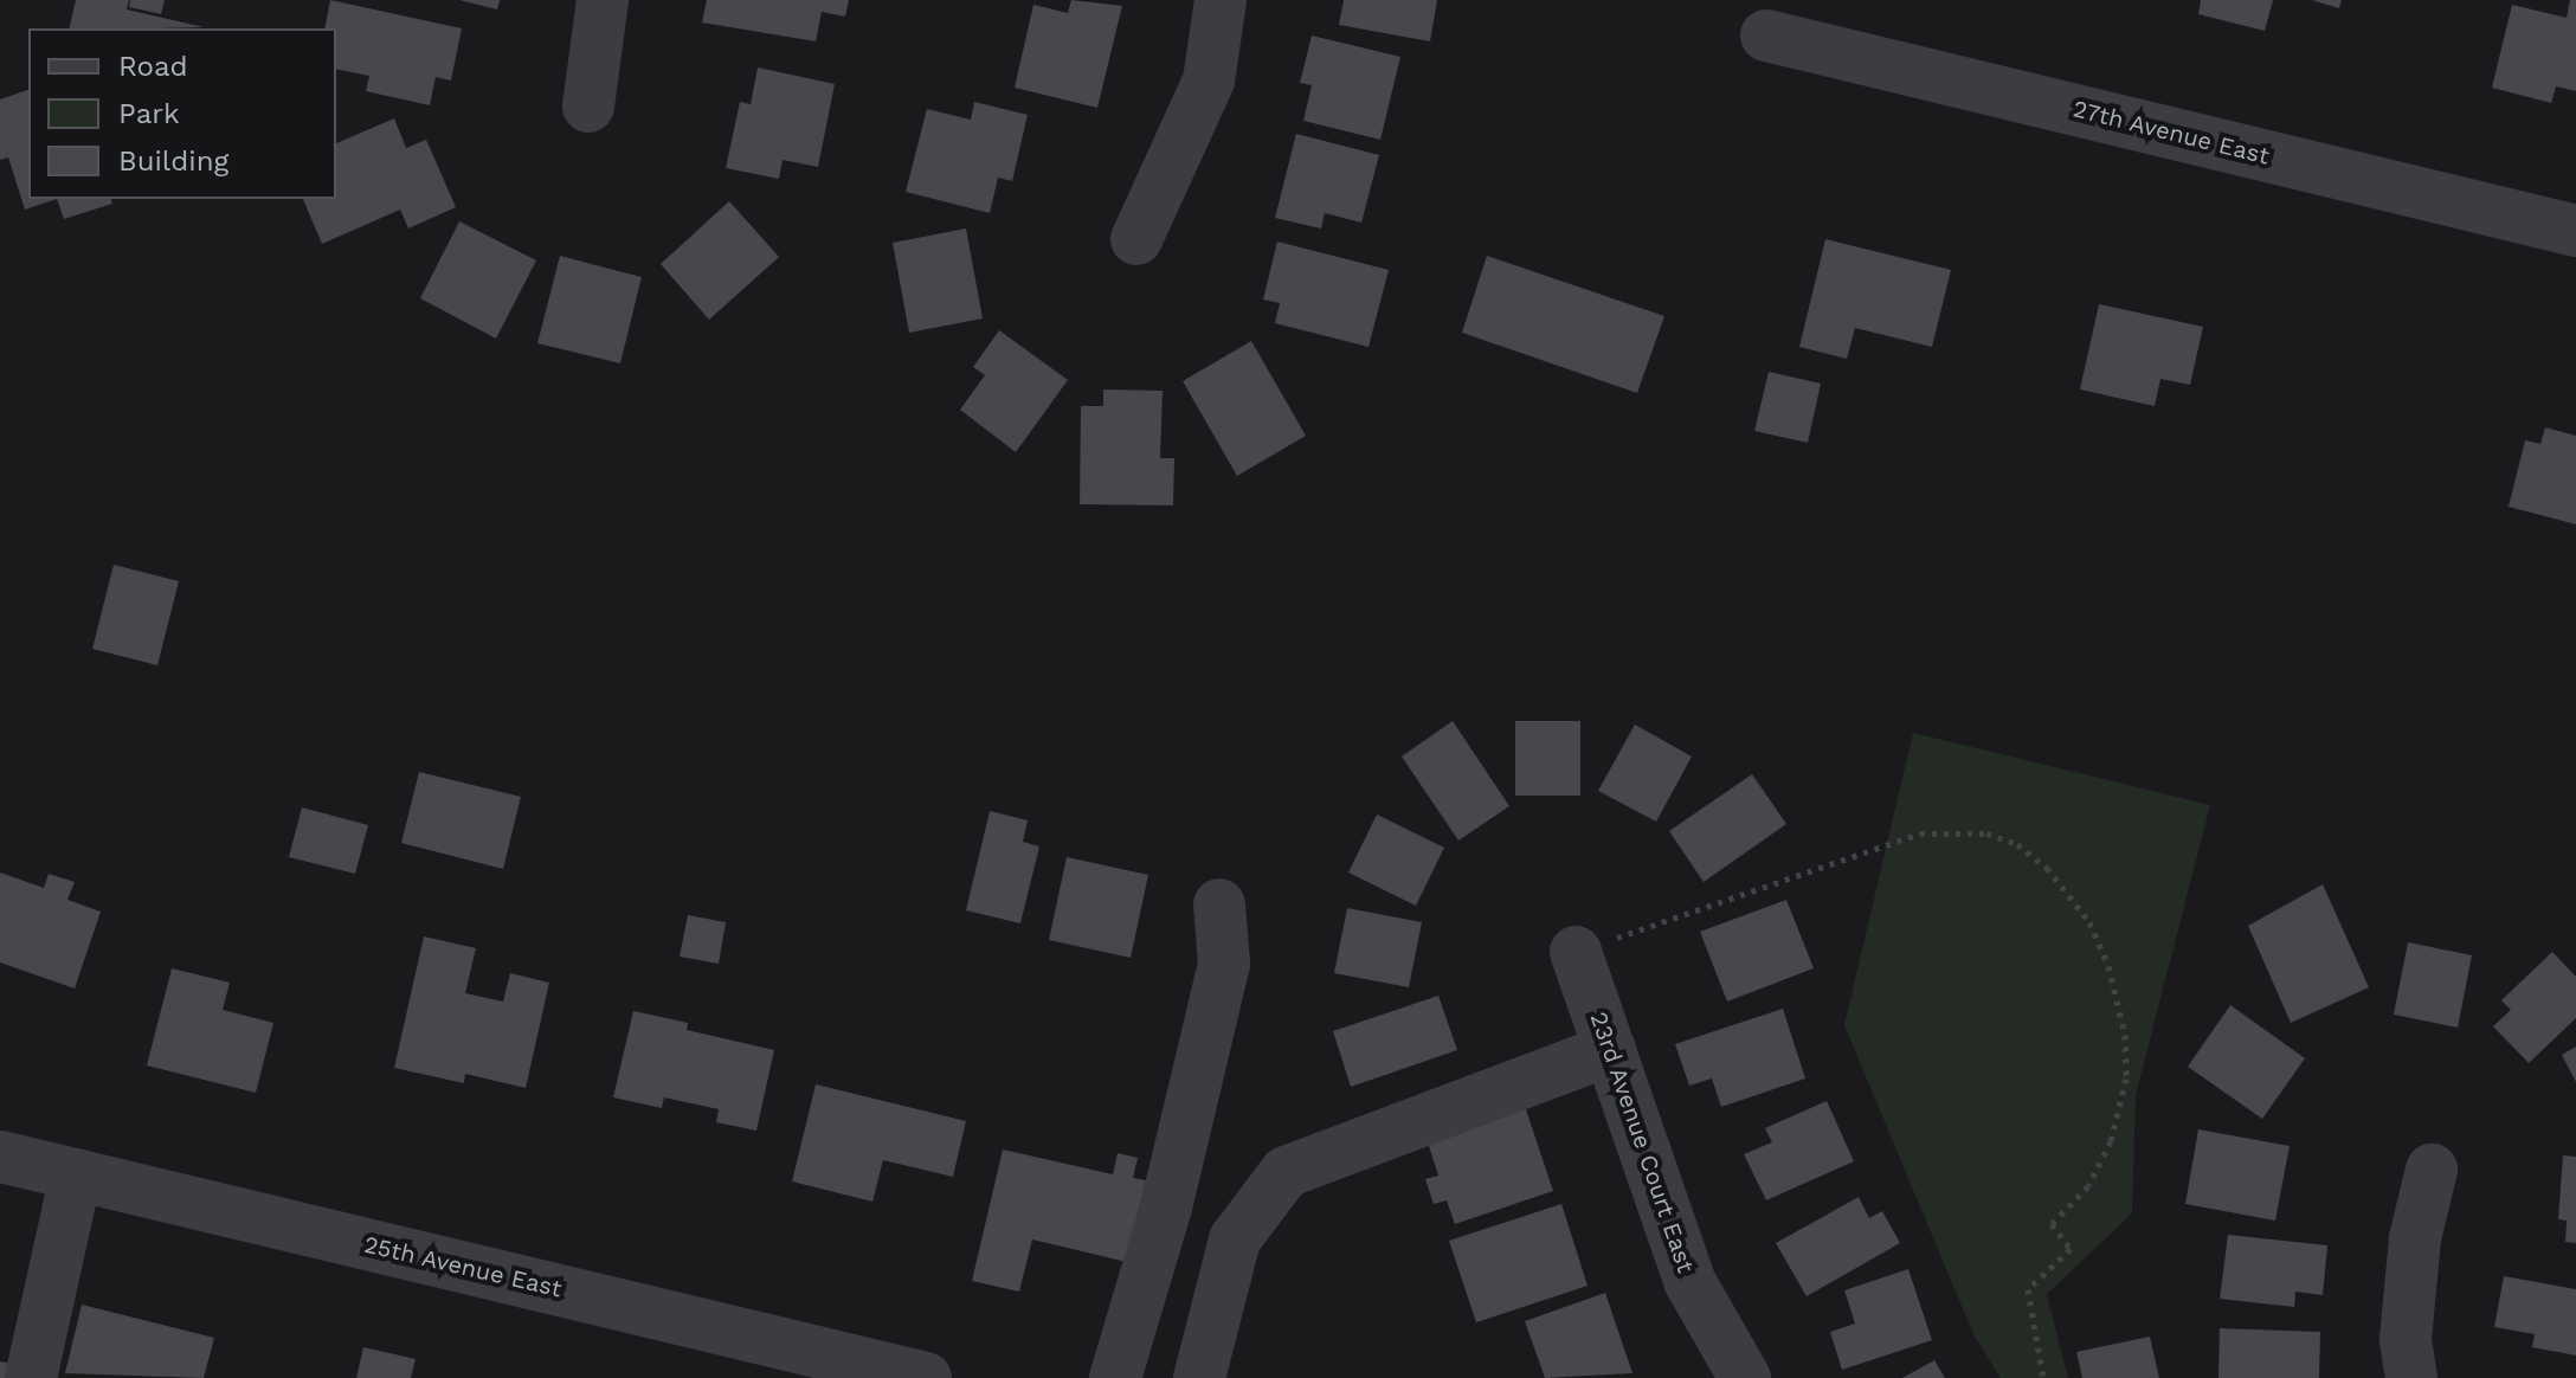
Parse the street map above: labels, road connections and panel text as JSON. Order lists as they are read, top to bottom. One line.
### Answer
{"streets":{"street":["27th Avenue East","23rd Avenue Court East","25th Avenue East"]},"legend":["Road","Park","Building"]}
